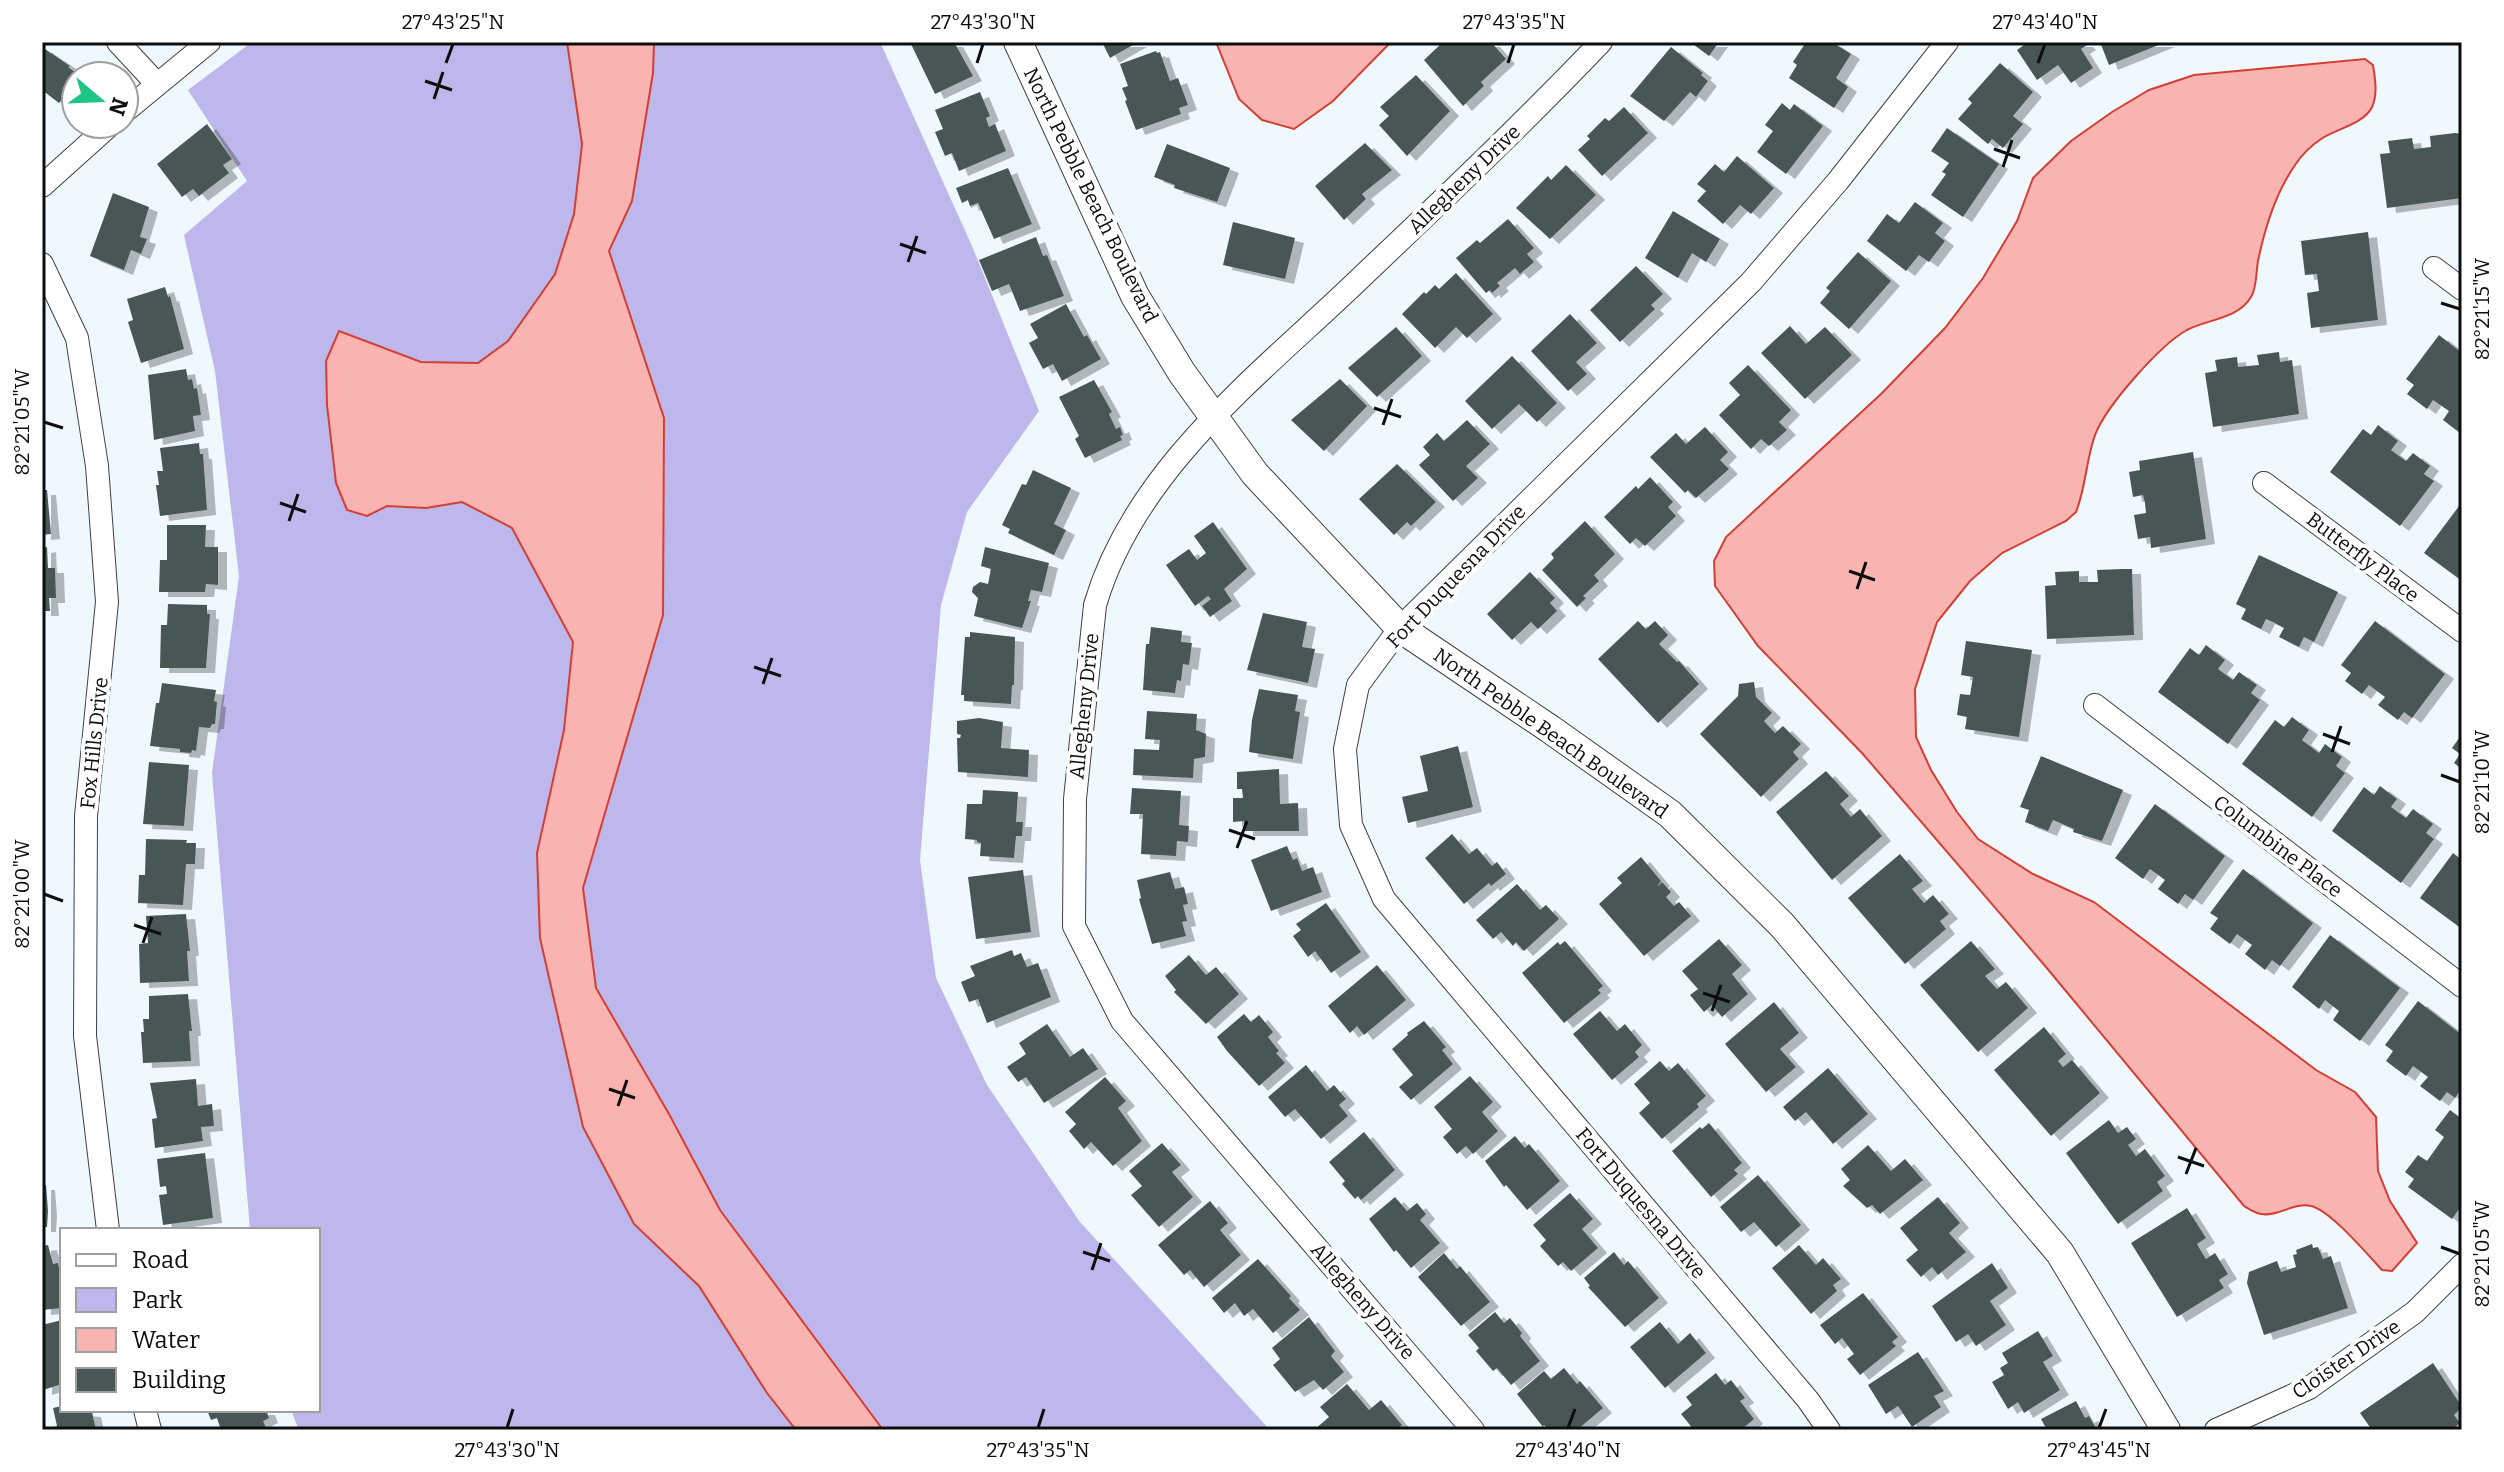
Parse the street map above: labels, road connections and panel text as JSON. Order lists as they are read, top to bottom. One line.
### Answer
{"streets":{"street":["Allegheny Drive","North Pebble Beach Boulevard","Butterfly Place","Fort Duquesna Drive","Fox Hills Drive","Columbine Place","Cloister Drive"]},"crossings":[["Allegheny Drive","North Pebble Beach Boulevard"],["North Pebble Beach Boulevard","Fort Duquesna Drive"]],"legend":["Road","Park","Water","Building"],"north":"right","coordinates":["27°43'25\"N","27°43'30\"N","27°43'35\"N","27°43'40\"N","82°21'15\"W","82°21'05\"W","82°21'10\"W","82°21'00\"W","27°43'45\"N"]}
